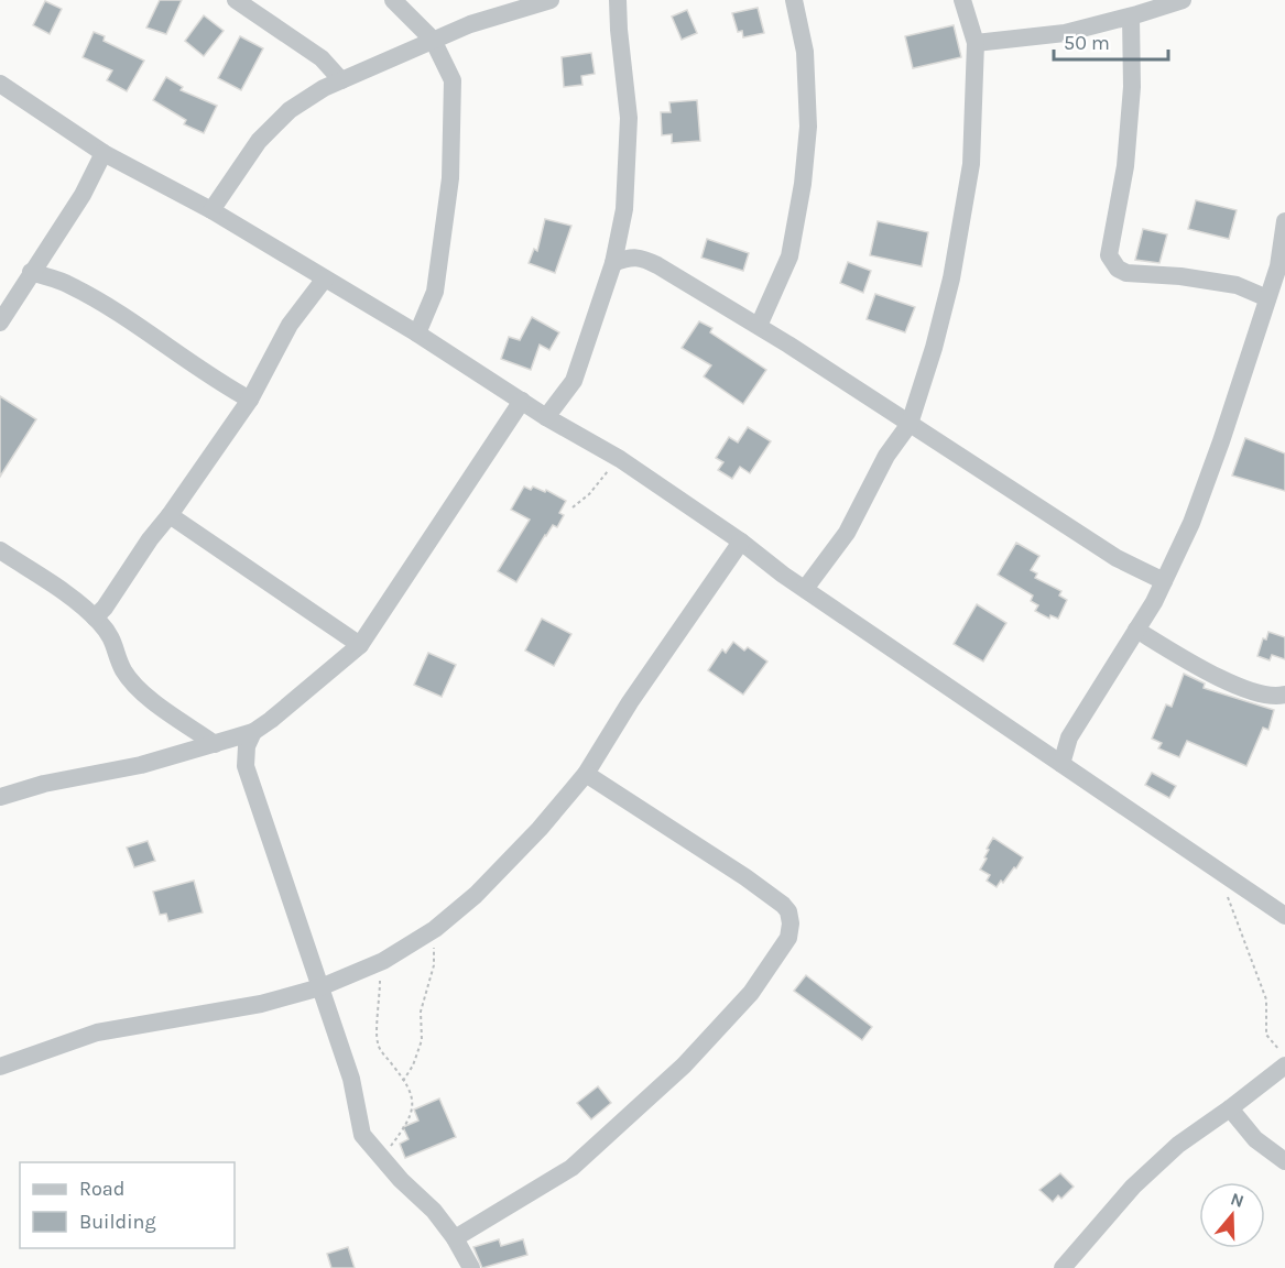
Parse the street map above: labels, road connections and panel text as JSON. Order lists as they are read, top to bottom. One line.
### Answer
{"legend":["Road","Building"],"scale_bar":"50 m","north":"top"}
